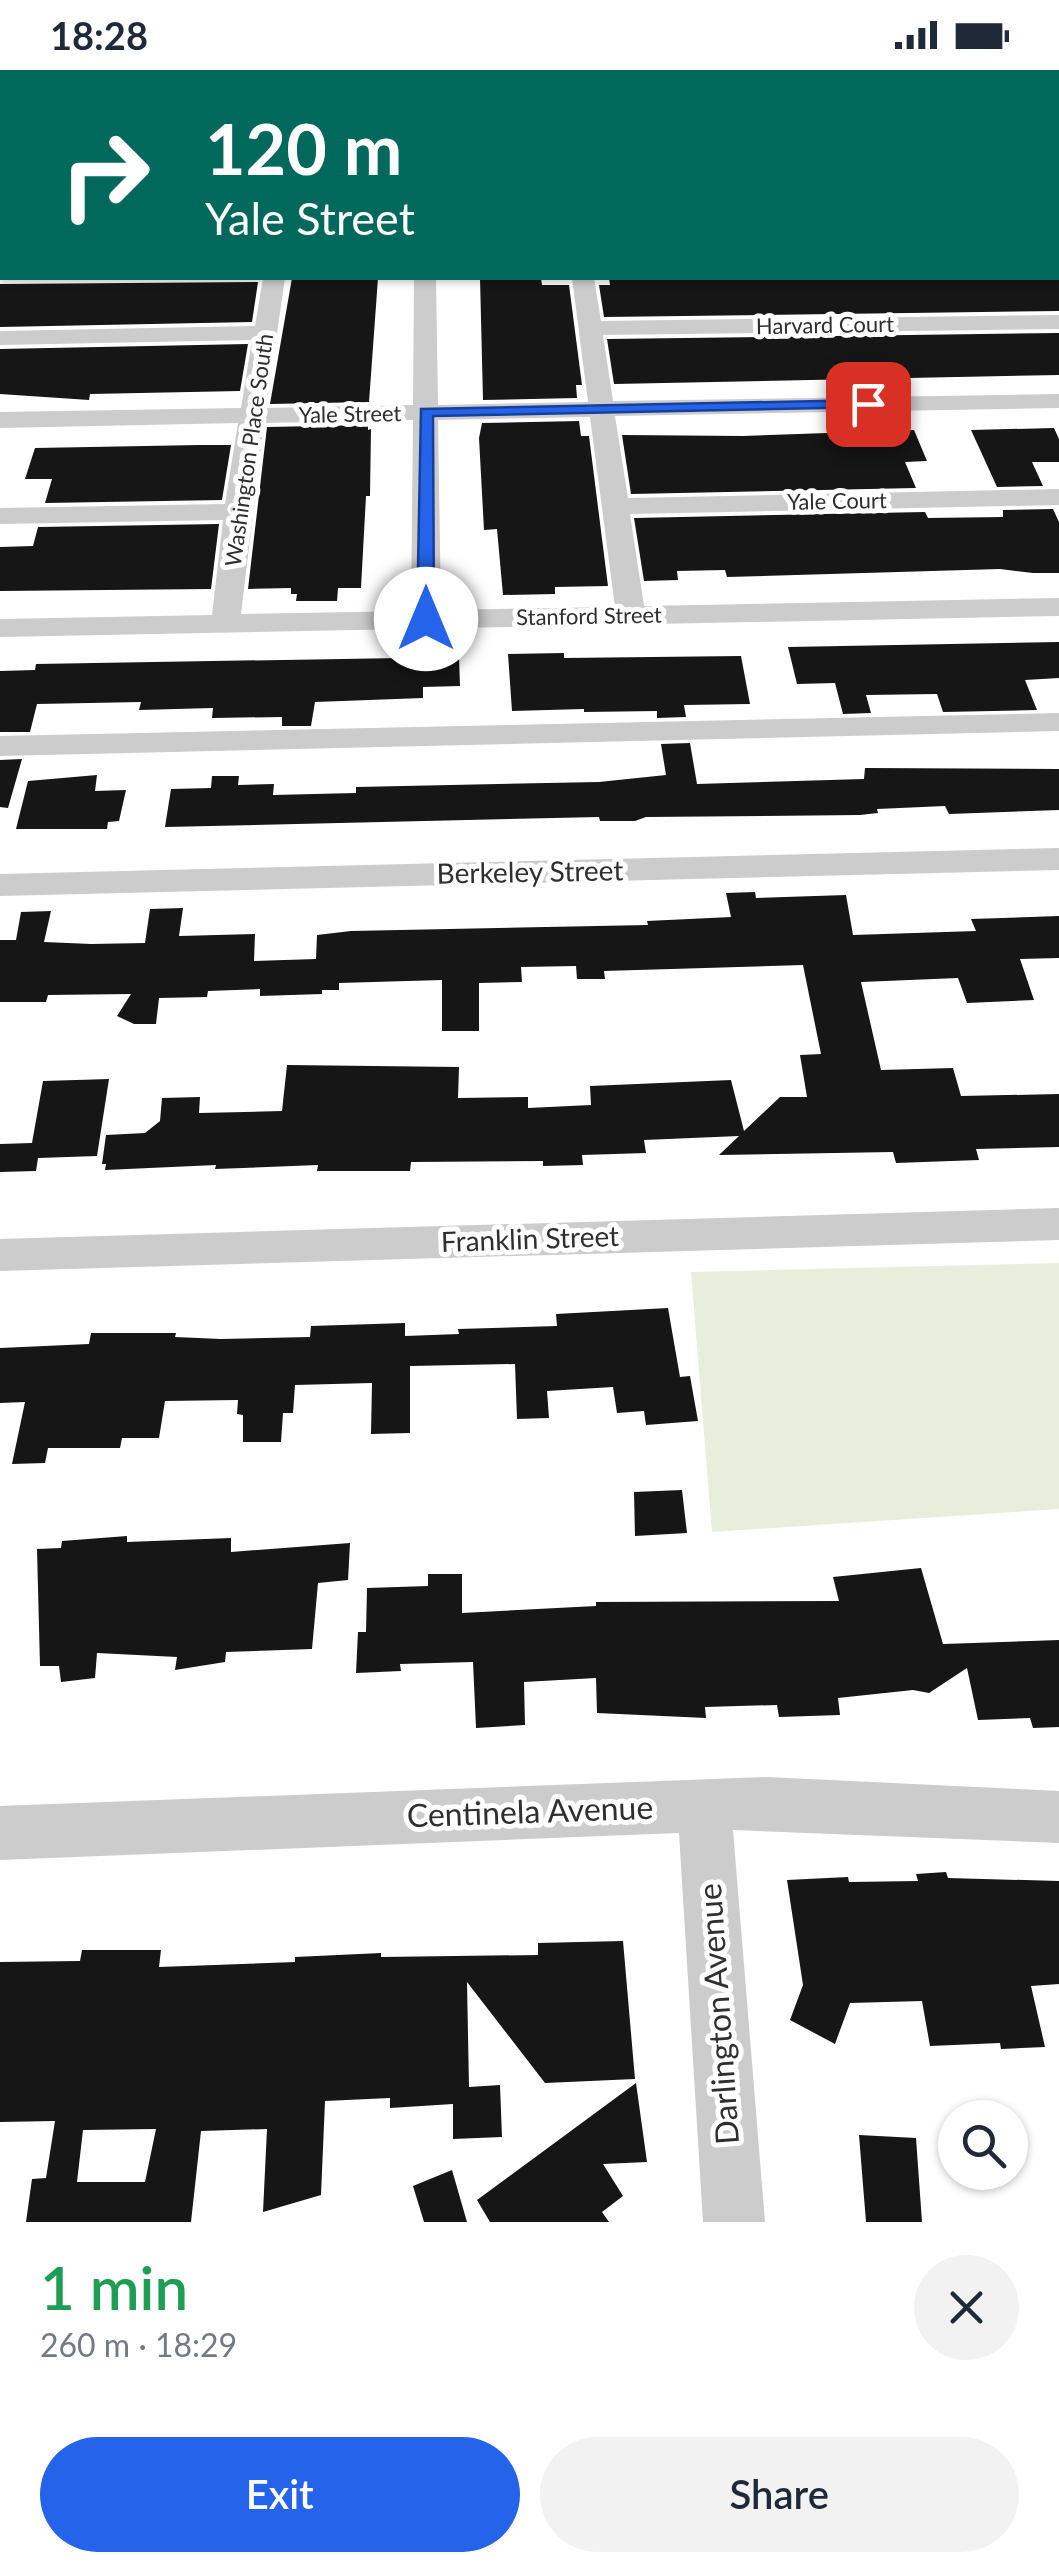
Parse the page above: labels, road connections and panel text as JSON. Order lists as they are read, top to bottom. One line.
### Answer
{"streets":{"street":["Harvard Court","Yale Street","Washington Place South","Yale Court","Stanford Street","Berkeley Street","Franklin Street","Centinela Avenue","Darlington Avenue"]},"crossings":[["Yale Street","Washington Place South"],["Washington Place South","Stanford Street"],["Centinela Avenue","Darlington Avenue"]],"page":{"status":"18:28","turn":["120 m","Yale Street"],"heading":["1 min","260 m · 18:29"],"buttons":["Exit","Share"]}}
